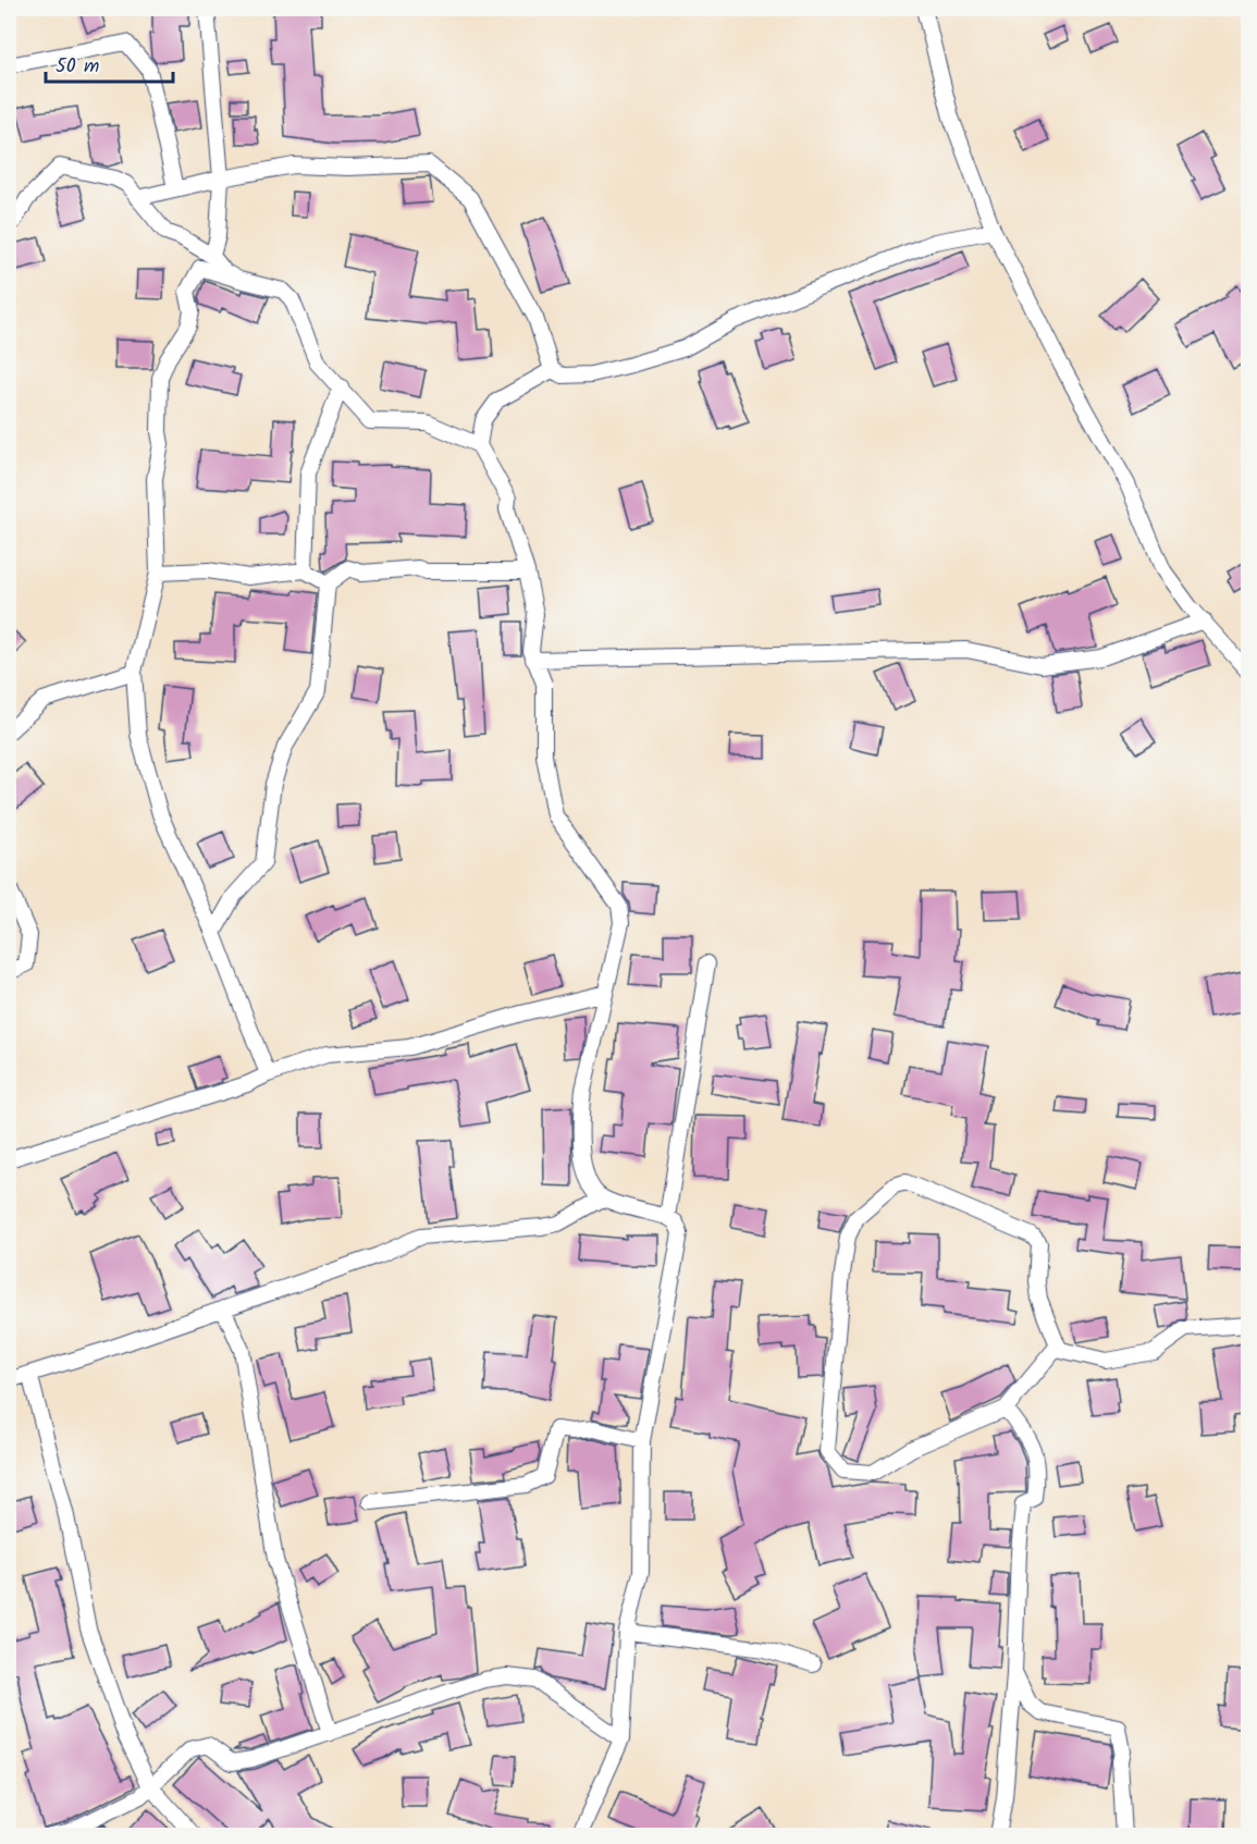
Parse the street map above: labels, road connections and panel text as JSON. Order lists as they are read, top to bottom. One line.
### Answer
{"scale_bar":"50 m"}
